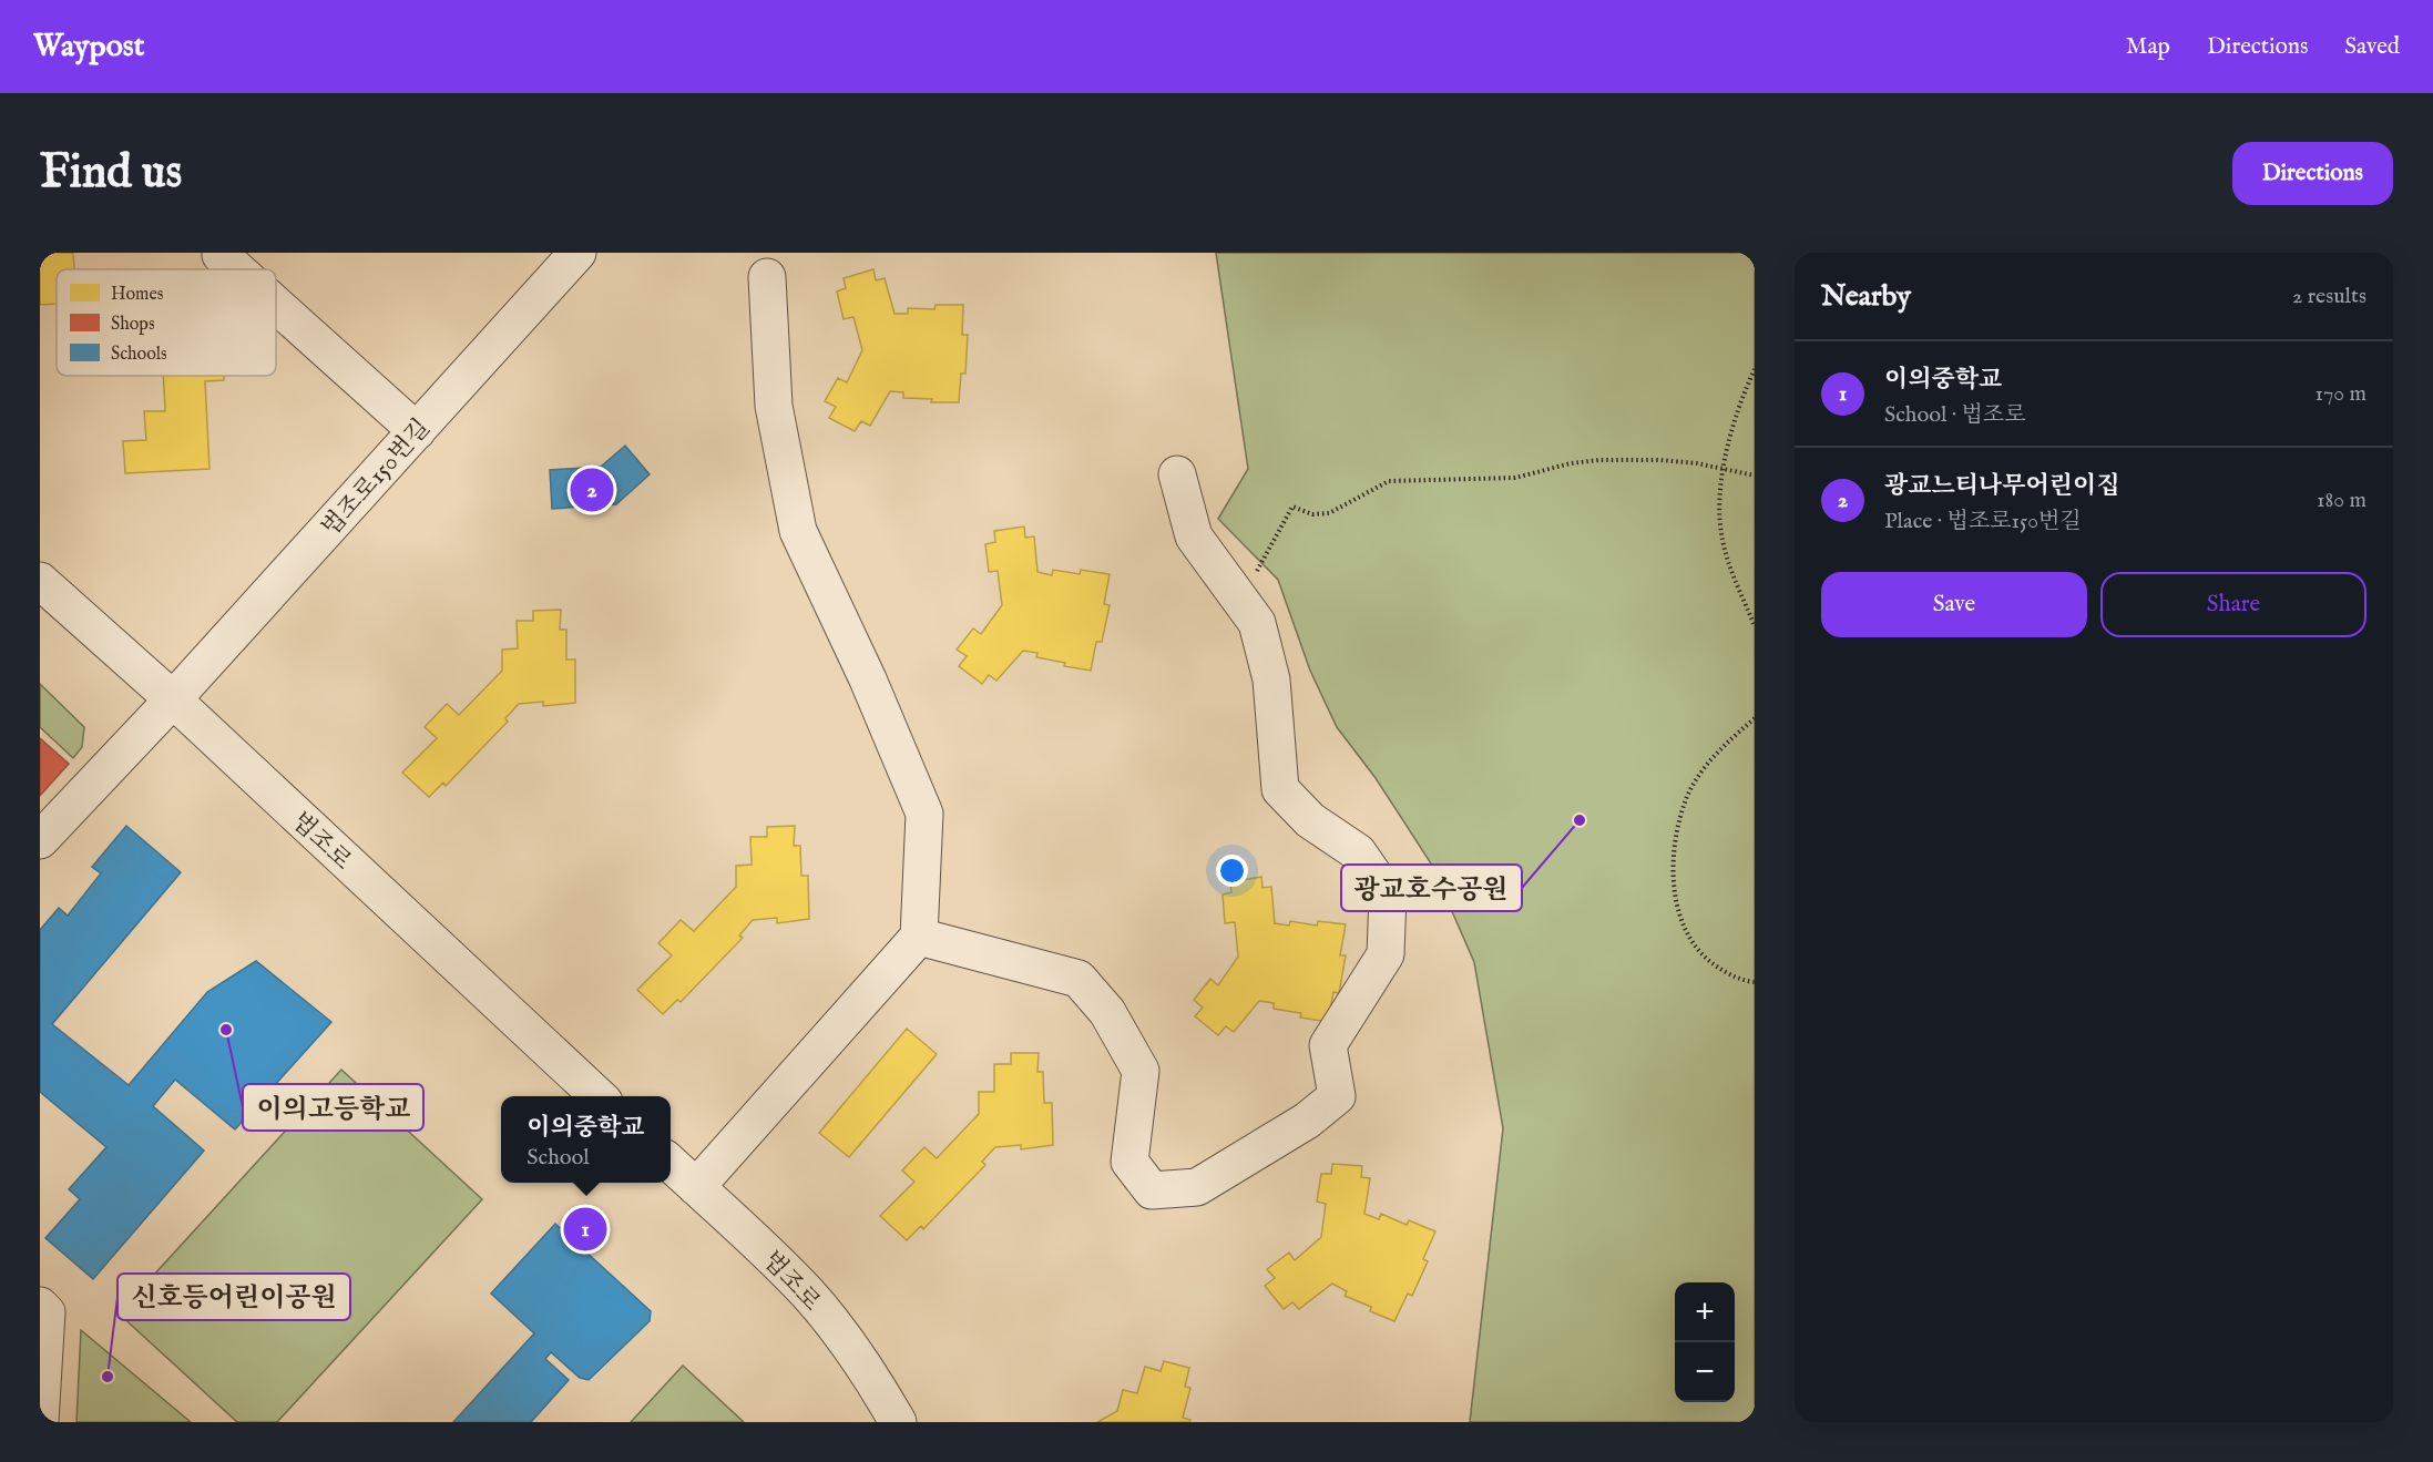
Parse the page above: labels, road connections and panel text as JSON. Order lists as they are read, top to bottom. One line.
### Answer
{"streets":{"street":["법조로150번길","법조로"]},"crossings":[["법조로150번길","법조로"]],"places":["광교호수공원","이의고등학교","신호등어린이공원"],"legend":["Homes","Shops","Schools"],"page":{"header":"Waypost","nav":["Map","Directions","Saved"],"buttons":["Directions",["Save","Share"]],"title":"Find us","heading":["Nearby","2 results"],"list":[{"mark":"1","name":"이의중학교","note":"School · 법조로","value":"170 m"},{"mark":"2","name":"광교느티나무어린이집","note":"Place · 법조로150번길","value":"180 m"}],"pins":["2","1"],"popup":["이의중학교","School"],"map_buttons":["+","−"]}}
